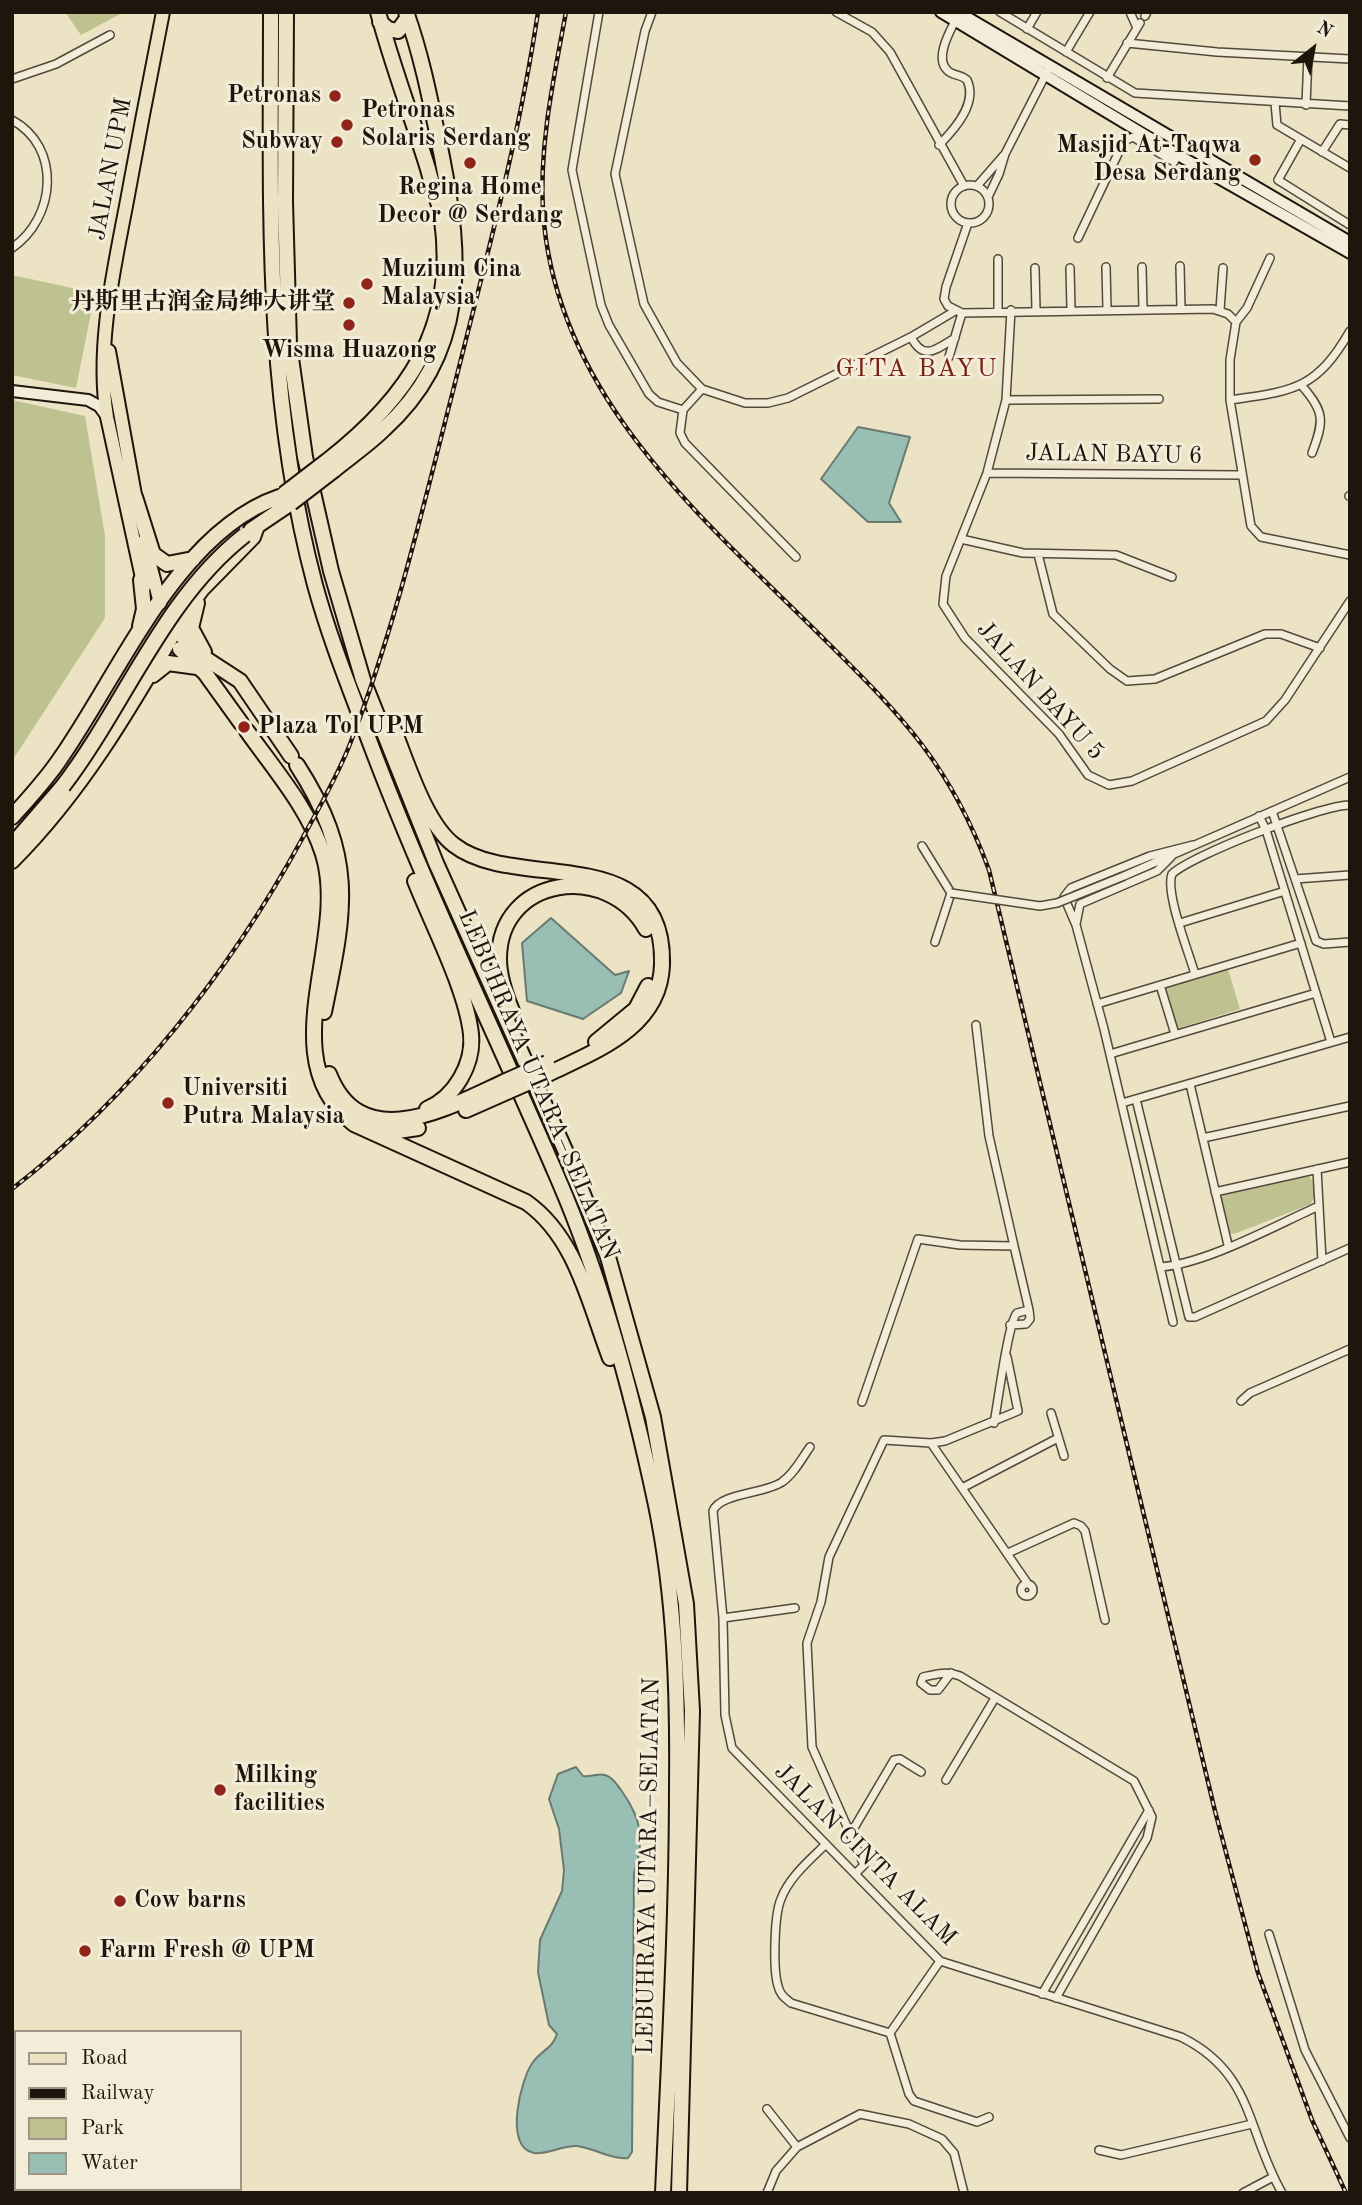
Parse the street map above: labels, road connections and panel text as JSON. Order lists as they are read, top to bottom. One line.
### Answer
{"streets":{"highway":["LEBUHRAYA UTARA–SELATAN"],"main road":["JALAN UPM"],"street":["JALAN BAYU 6","JALAN BAYU 5","JALAN CINTA ALAM"]},"crossings":[["JALAN BAYU 6","JALAN BAYU 5"]],"districts":["GITA BAYU"],"places":["Petronas","Petronas Solaris Serdang","Subway","Masjid At-Taqwa Desa Serdang","Regina Home Decor @ Serdang","Muzium Cina Malaysia","丹斯里古润金局绅大讲堂","Wisma Huazong","Plaza Tol UPM","Universiti Putra Malaysia","Milking facilities","Cow barns","Farm Fresh @ UPM"],"legend":["Road","Railway","Park","Water"],"north":"top right"}
